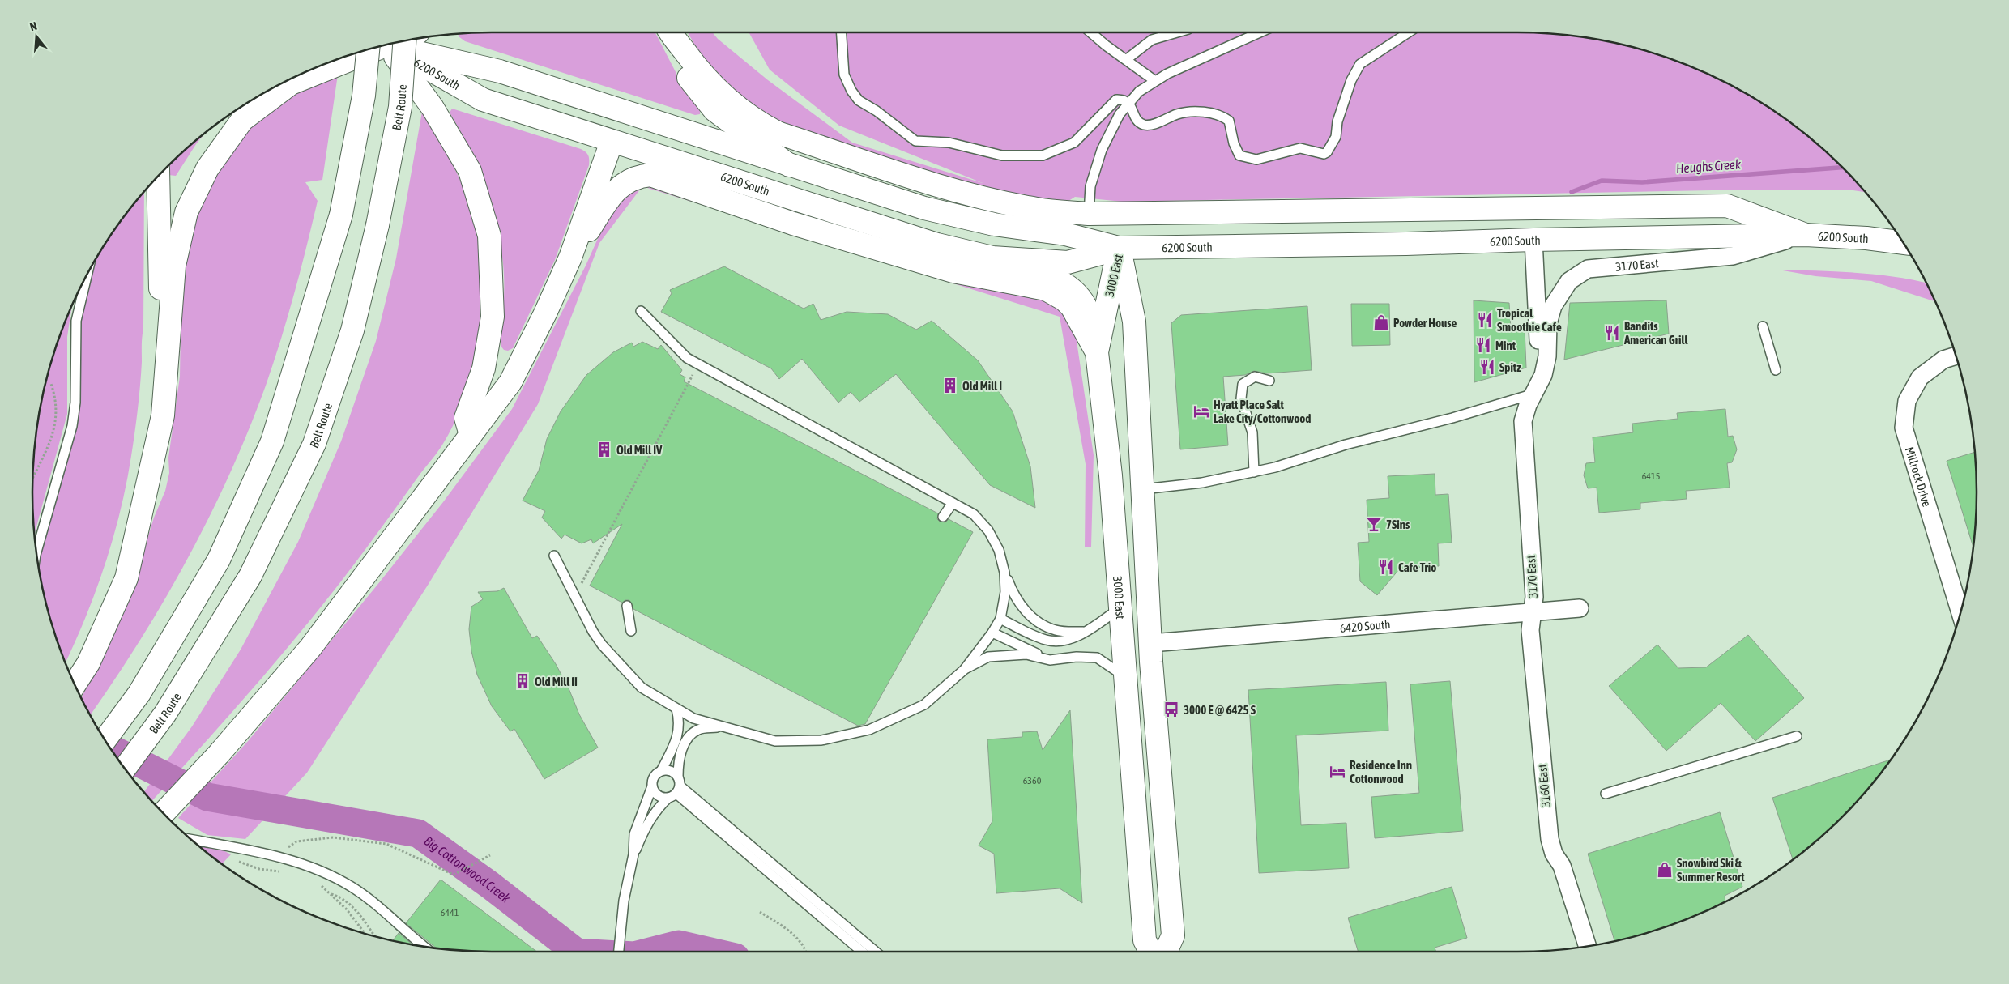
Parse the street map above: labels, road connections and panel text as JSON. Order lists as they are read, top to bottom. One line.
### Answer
{"streets":{"main road":["6200 South","Belt Route","3000 East"],"street":["3170 East","Millrock Drive","6420 South","3160 East"]},"crossings":[["6200 South","3170 East"],["6200 South","3000 East"],["3170 East","6420 South"],["3170 East","3160 East"],["3000 East","6420 South"],["6420 South","3160 East"]],"water":["Heughs Creek","Big Cottonwood Creek"],"places":{"restaurant":["Tropical Smoothie Cafe","Bandits American Grill","Mint","Spitz","Cafe Trio"],"shop":["Powder House","Snowbird Ski & Summer Resort"],"building":["Old Mill I","Old Mill IV","Old Mill II"],"hotel":["Hyatt Place Salt Lake City/Cottonwood","Residence Inn Cottonwood"],"bar":["7Sins"],"bus stop":["3000 E @ 6425 S"]},"house_numbers":["6415","6360","6441"],"north":"top"}
